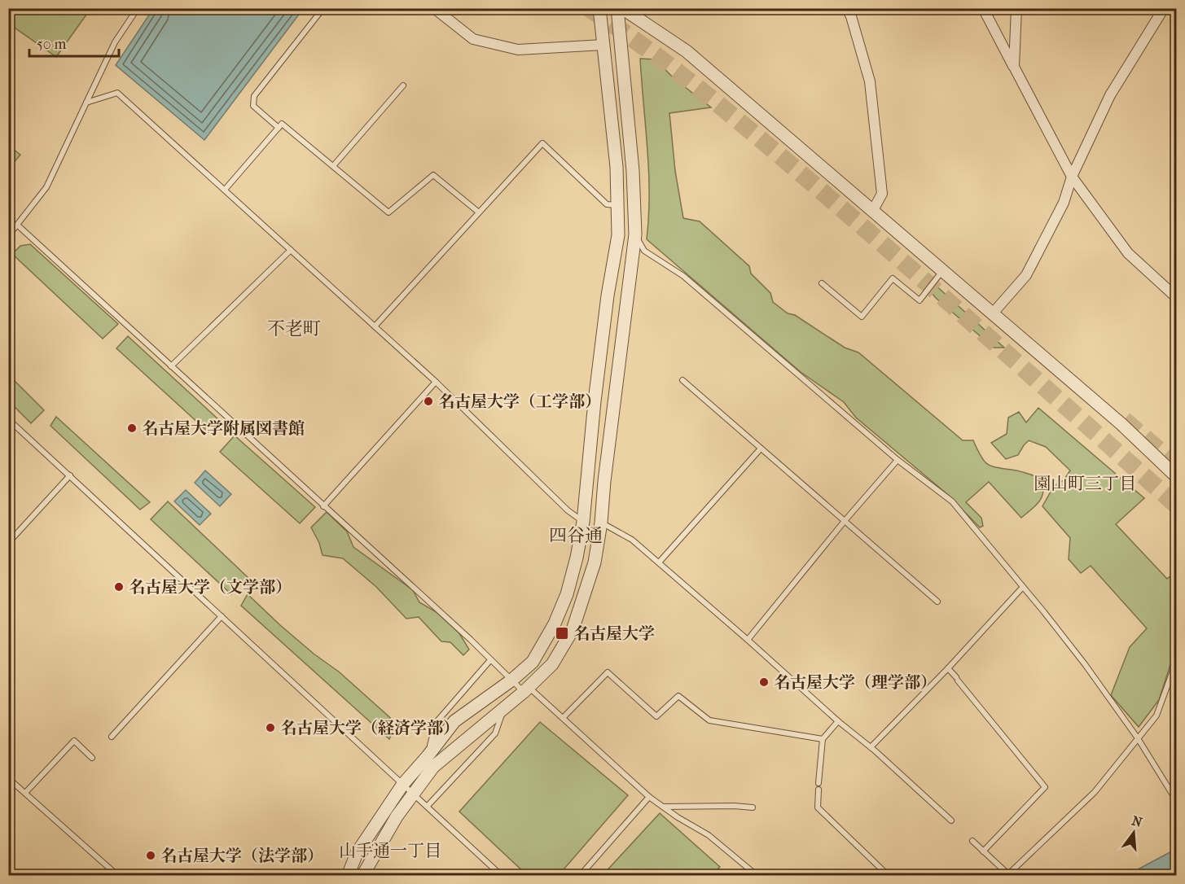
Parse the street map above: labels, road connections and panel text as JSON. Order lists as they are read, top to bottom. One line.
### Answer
{"districts":["不老町","園山町三丁目","四谷通","山手通一丁目"],"places":{"other":["名古屋大学（工学部）","名古屋大学附属図書館","名古屋大学（文学部）","名古屋大学（理学部）","名古屋大学（経済学部）","名古屋大学（法学部）"],"transit":["名古屋大学"]},"scale_bar":"50 m","north":"top"}
